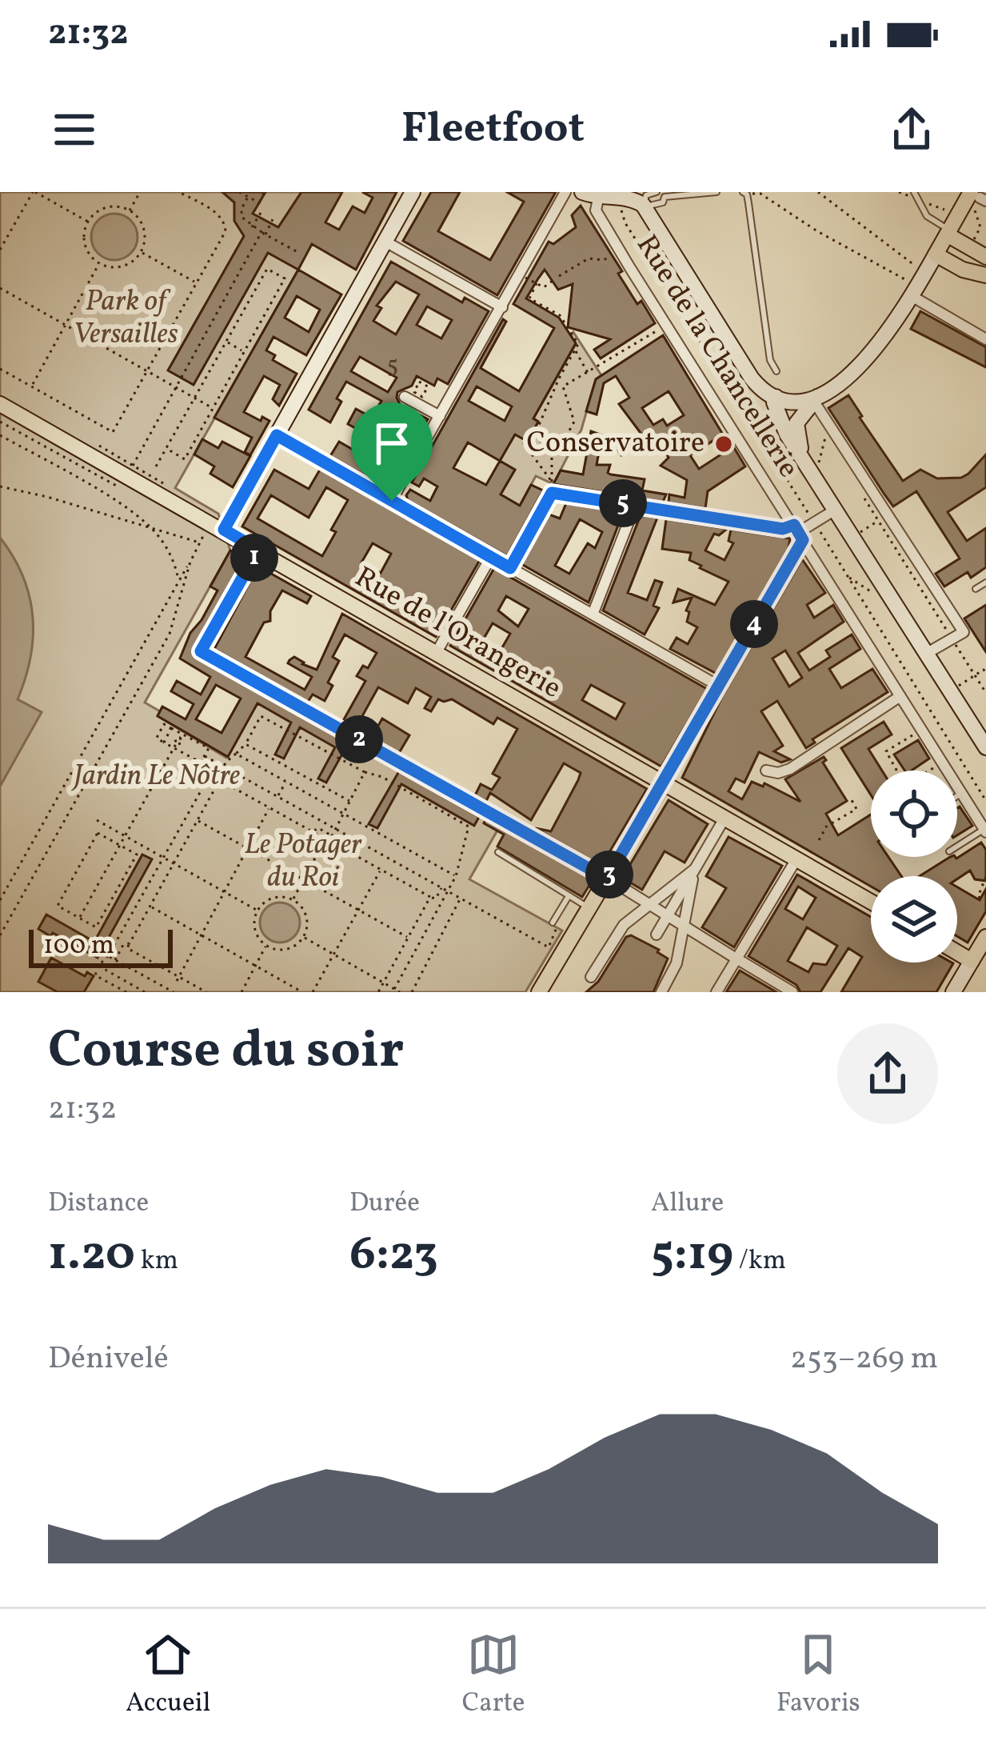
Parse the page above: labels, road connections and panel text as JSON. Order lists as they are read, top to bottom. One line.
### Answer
{"streets":{"main road":["Rue de l'Orangerie"],"street":["Rue de la Chancellerie"]},"parks":["Park of Versailles","Jardin Le Nôtre","Le Potager du Roi"],"places":["Conservatoire"],"house_numbers":["5"],"scale_bar":"100 m","page":{"status":"21:32","header":"Fleetfoot","pins":["5","1","4","2","3"],"scale":"100 m","heading":["Course du soir","21:32"],"stats":[["Distance","1.20 km"],["Durée","6:23"],["Allure","5:19 /km"]],"chart":["Dénivelé","253–269 m"],"tabs":["Accueil","Carte","Favoris"]}}
